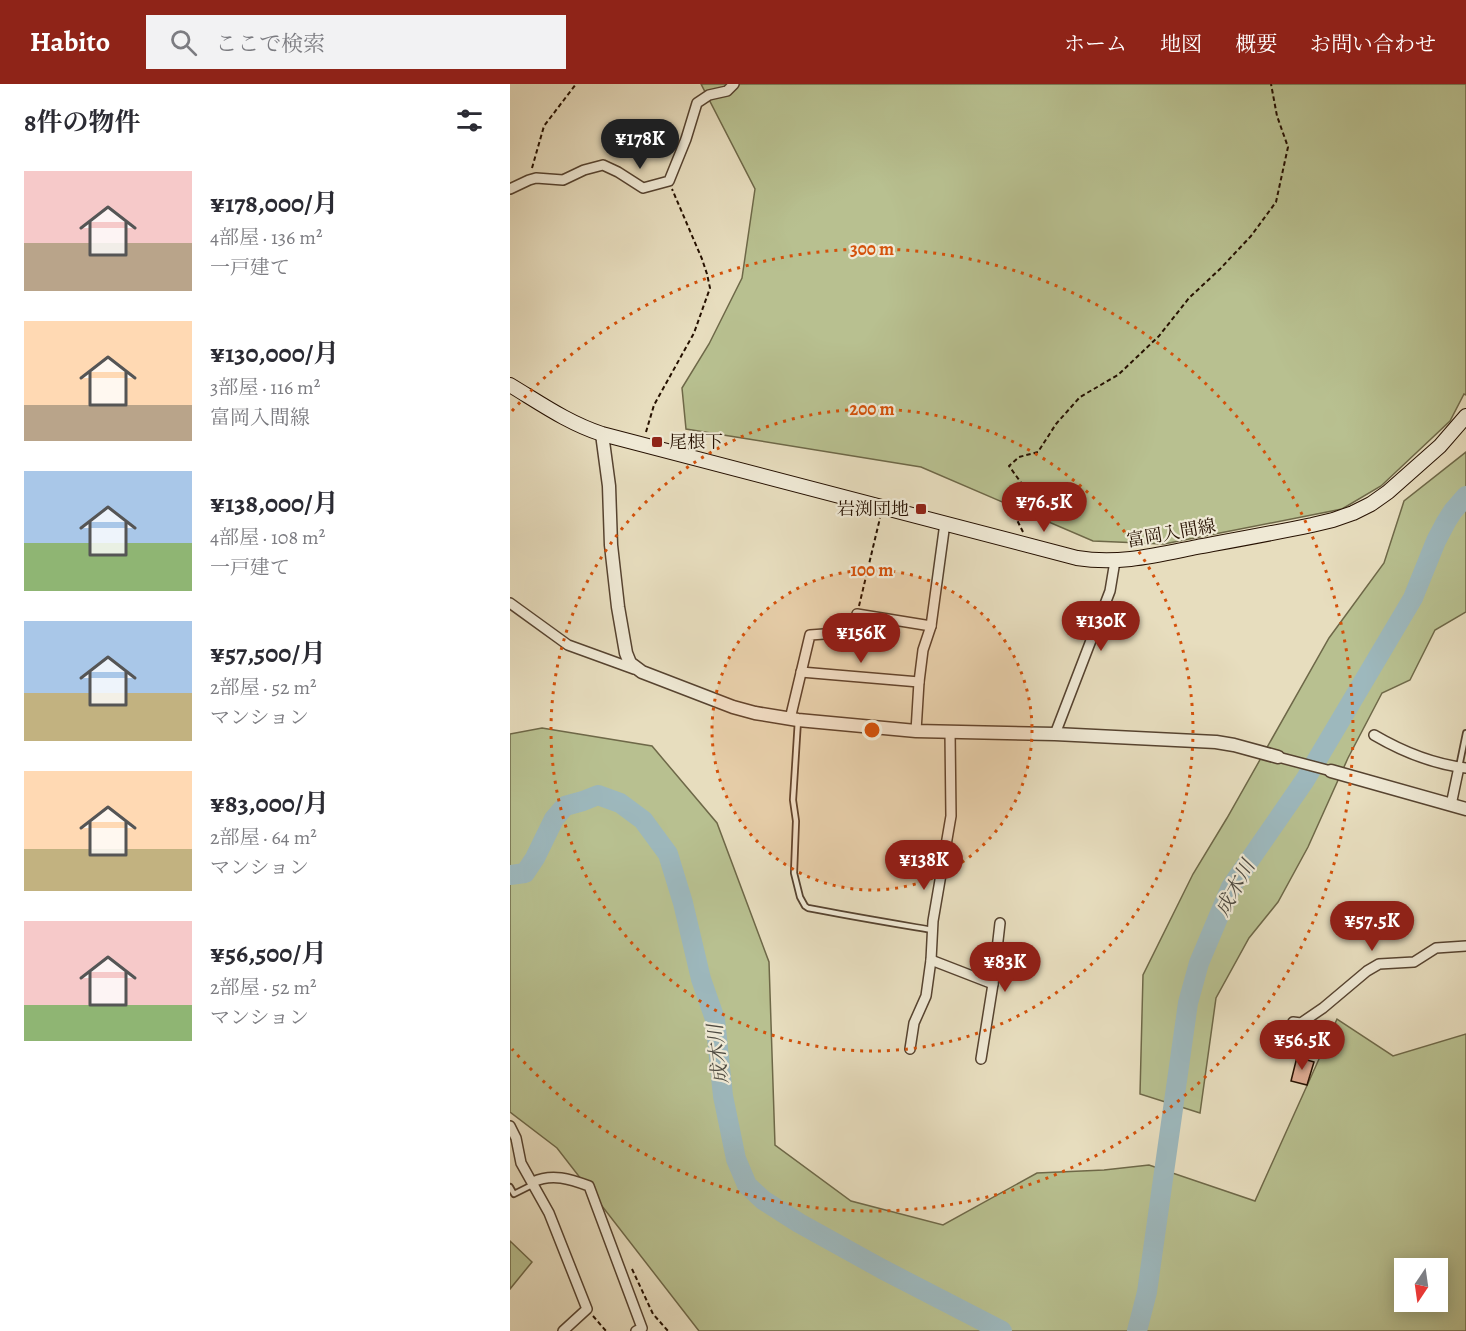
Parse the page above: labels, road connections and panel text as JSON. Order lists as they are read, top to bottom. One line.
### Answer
{"streets":{"main road":["富岡入間線"]},"water":["成木川"],"places":{"transit":["尾根下","岩渕団地"]},"north":"bottom","page":{"header":"Habito","search":"ここで検索","nav":["ホーム","地図","概要","お問い合わせ"],"heading":"8件の物件","price":["¥178K","¥76.5K","¥130K","¥156K","¥138K","¥57.5K","¥83K","¥56.5K"],"list":[{"name":"¥178,000/月","note":"4部屋 · 136 m² · 一戸建て"},{"name":"¥130,000/月","note":"3部屋 · 116 m² · 富岡入間線"},{"name":"¥138,000/月","note":"4部屋 · 108 m² · 一戸建て"},{"name":"¥57,500/月","note":"2部屋 · 52 m² · マンション"},{"name":"¥83,000/月","note":"2部屋 · 64 m² · マンション"},{"name":"¥56,500/月","note":"2部屋 · 52 m² · マンション"}]},"rings":["300 m","200 m","100 m"]}
